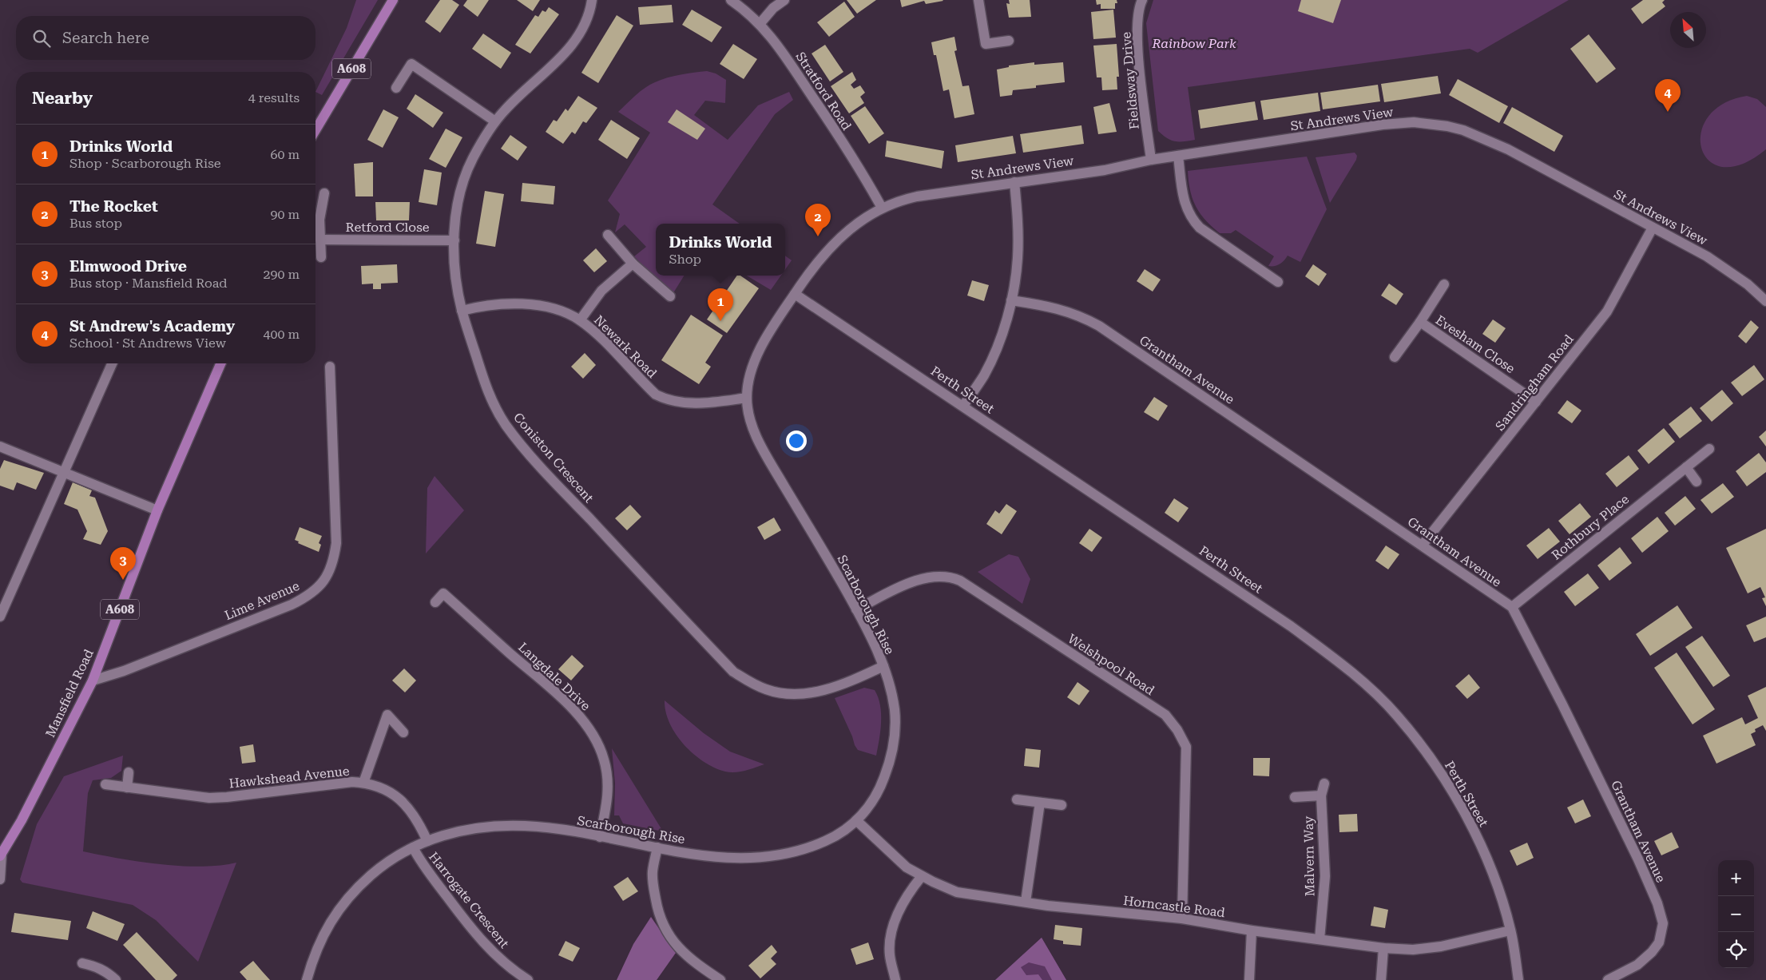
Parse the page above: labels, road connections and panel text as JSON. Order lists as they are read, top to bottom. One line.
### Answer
{"streets":{"main road":["A608","Mansfield Road"],"street":["Fieldsway Drive","Stratford Road","St Andrews View","Retford Close","Evesham Close","Newark Road","Grantham Avenue","Sandringham Road","Perth Street","Coniston Crescent","Rothbury Place","Lime Avenue","Scarborough Rise","Welshpool Road","Langdale Drive","Hawkshead Avenue","Malvern Way","Harrogate Crescent","Horncastle Road"]},"crossings":[["Fieldsway Drive","St Andrews View"],["Stratford Road","St Andrews View"],["Stratford Road","Scarborough Rise"],["St Andrews View","Sandringham Road"],["St Andrews View","Scarborough Rise"],["Retford Close","Coniston Crescent"],["Evesham Close","Sandringham Road"],["Newark Road","Coniston Crescent"],["Newark Road","Scarborough Rise"],["Grantham Avenue","Sandringham Road"],["Grantham Avenue","Rothbury Place"],["Perth Street","Scarborough Rise"],["Perth Street","Horncastle Road"],["Coniston Crescent","Scarborough Rise"],["Lime Avenue","Mansfield Road"],["Scarborough Rise","Welshpool Road"],["Scarborough Rise","Langdale Drive"],["Scarborough Rise","Hawkshead Avenue"],["Scarborough Rise","Harrogate Crescent"],["Scarborough Rise","Horncastle Road"],["Welshpool Road","Horncastle Road"],["Malvern Way","Horncastle Road"]],"parks":["Rainbow Park"],"north":"top left","page":{"search":"Search here","heading":["Nearby","4 results"],"pins":["4","2","1","3"],"list":[{"mark":"1","name":"Drinks World","note":"Shop · Scarborough Rise","value":"60 m"},{"mark":"2","name":"The Rocket","note":"Bus stop","value":"90 m"},{"mark":"3","name":"Elmwood Drive","note":"Bus stop · Mansfield Road","value":"290 m"},{"mark":"4","name":"St Andrew's Academy","note":"School · St Andrews View","value":"400 m"}],"popup":["Drinks World","Shop"],"map_buttons":["+","−"]}}
